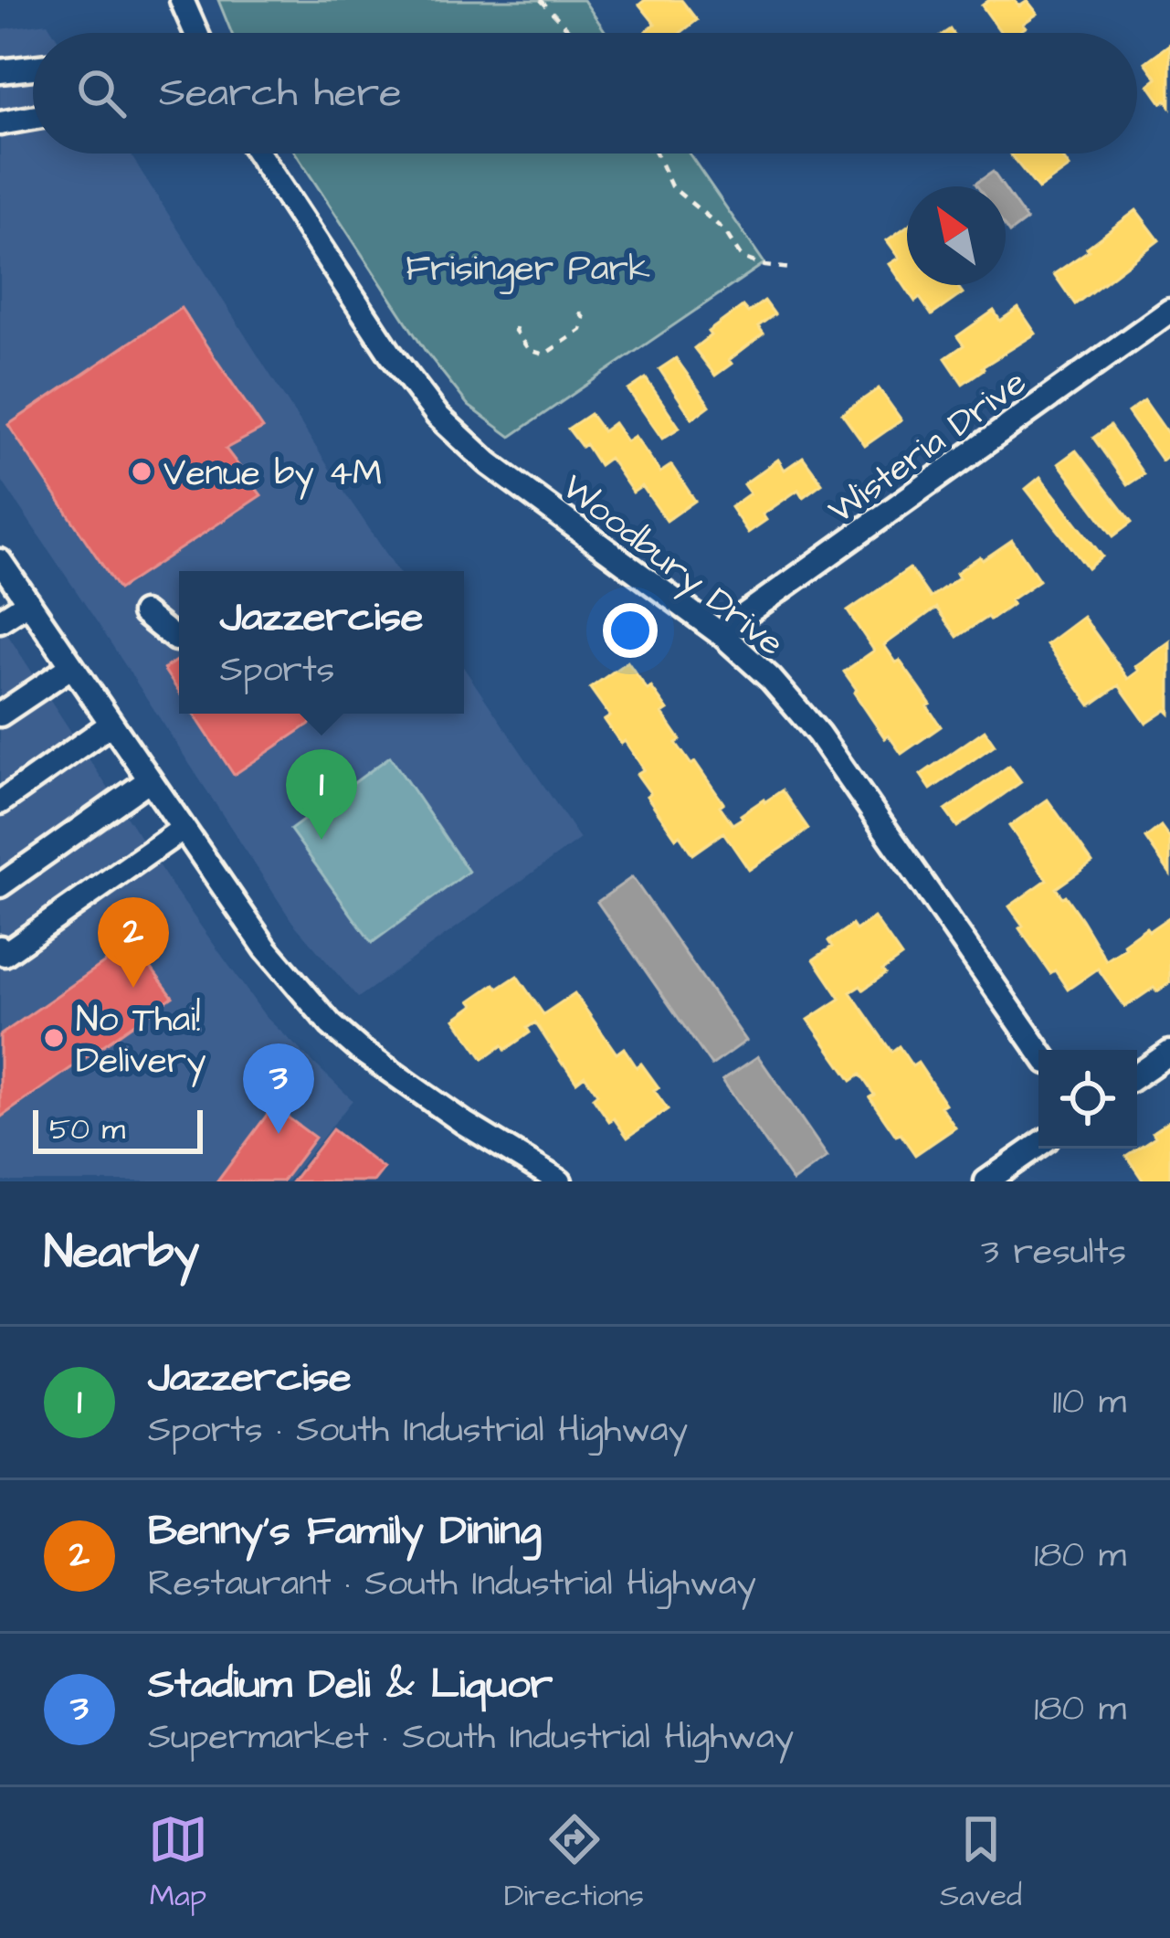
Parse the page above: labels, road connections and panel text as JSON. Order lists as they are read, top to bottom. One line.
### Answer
{"streets":{"street":["Wisteria Drive","Woodbury Drive"]},"crossings":[["Wisteria Drive","Woodbury Drive"]],"parks":["Frisinger Park"],"places":["Venue by 4M","No Thai! Delivery"],"scale_bar":"50 m","north":"top left","page":{"search":"Search here","popup":["Jazzercise","Sports"],"pins":["1","2","3"],"scale":"50 m","heading":["Nearby","3 results"],"list":[{"mark":"1","name":"Jazzercise","note":"Sports · South Industrial Highway","value":"110 m"},{"mark":"2","name":"Benny's Family Dining","note":"Restaurant · South Industrial Highway","value":"180 m"},{"mark":"3","name":"Stadium Deli & Liquor","note":"Supermarket · South Industrial Highway","value":"180 m"}],"nav":["Map","Directions","Saved"]}}
